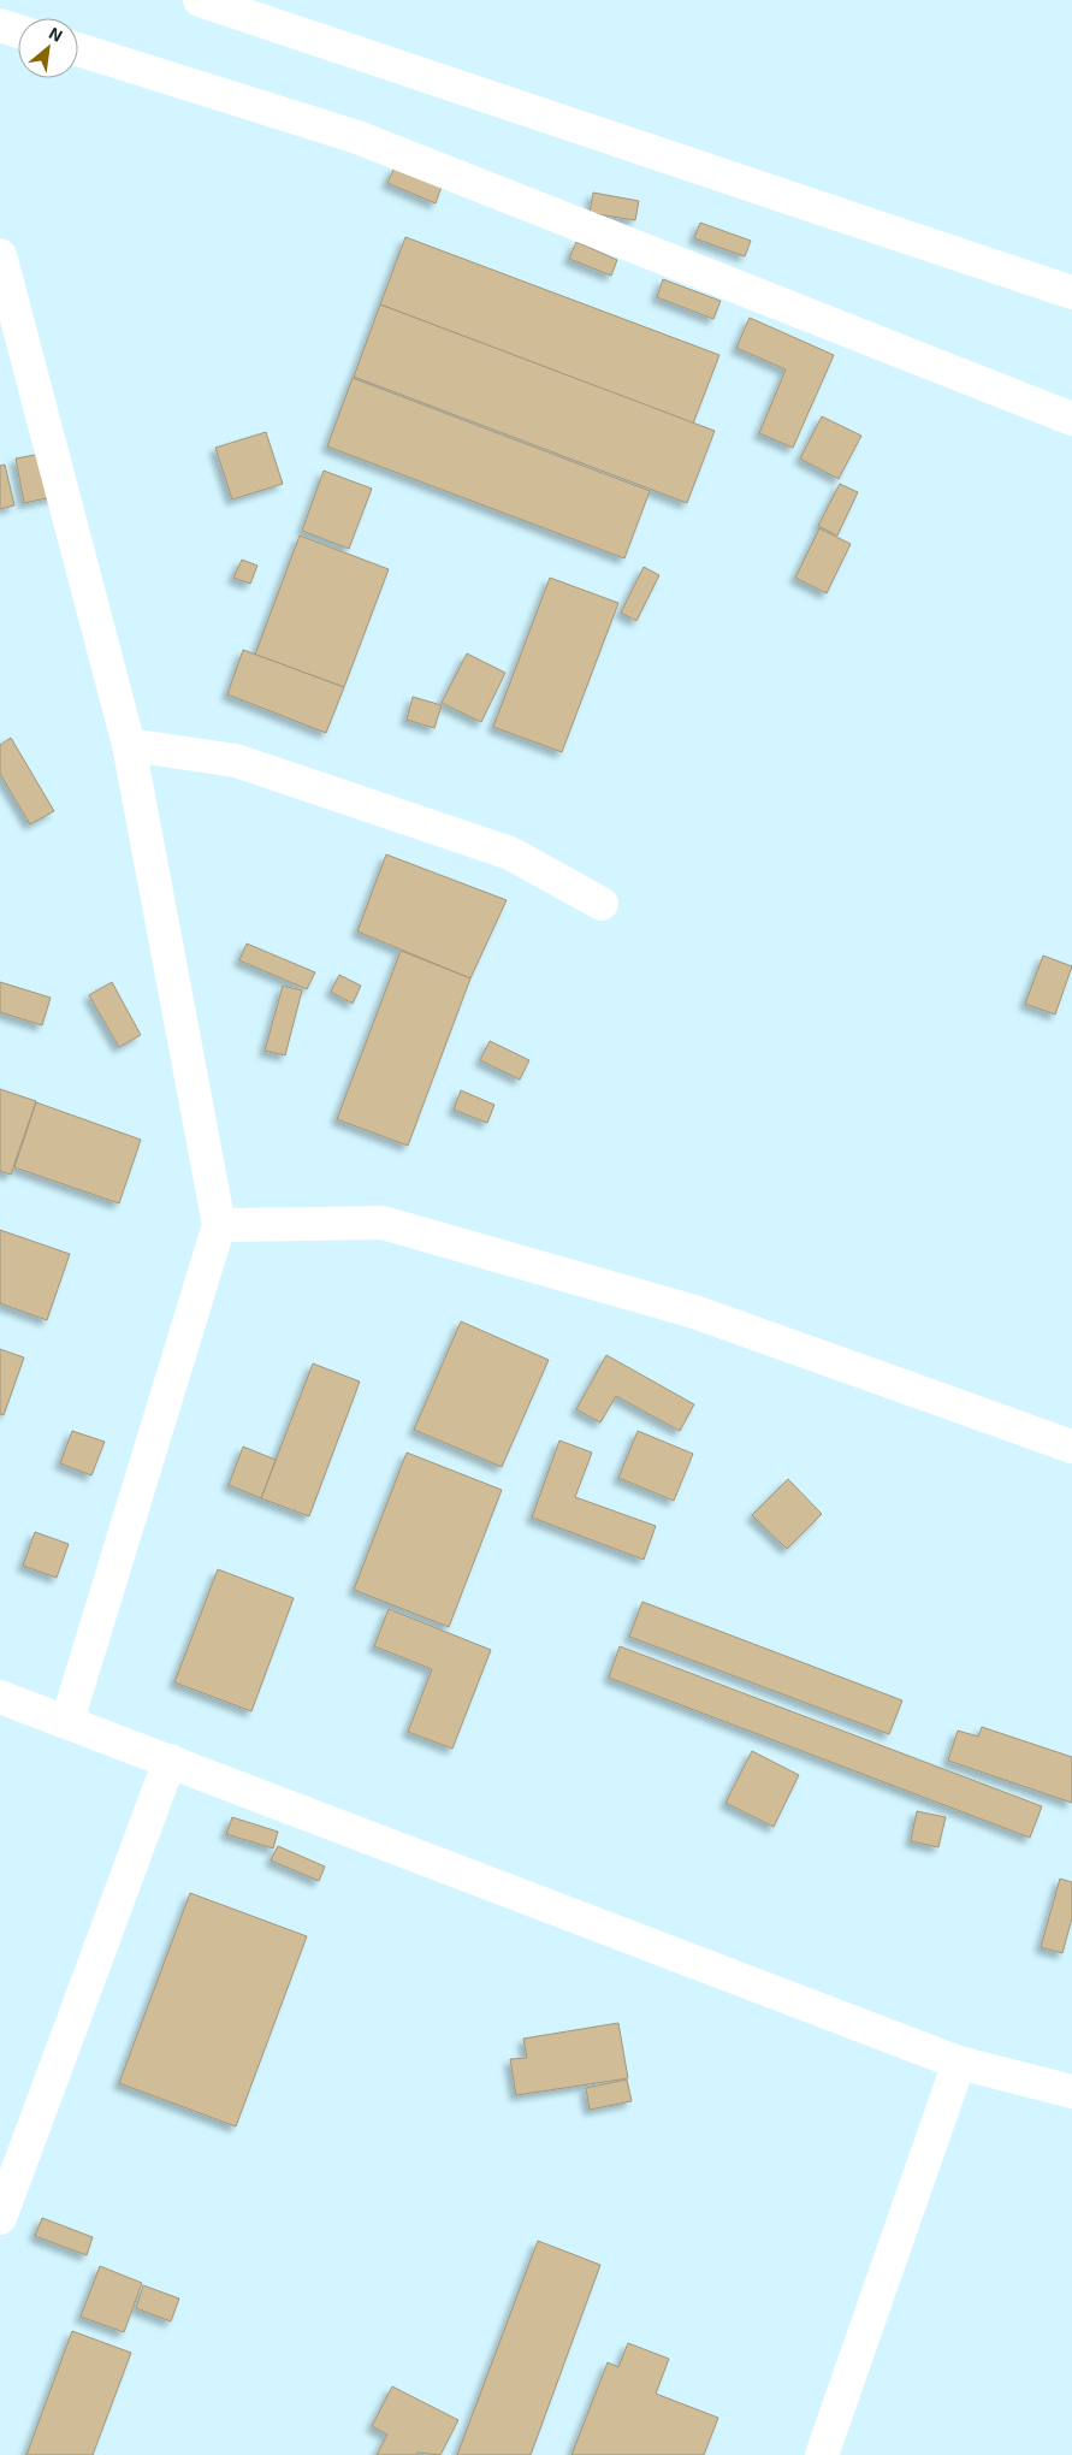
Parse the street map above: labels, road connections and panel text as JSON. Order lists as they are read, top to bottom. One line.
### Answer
{"north":"top right"}
